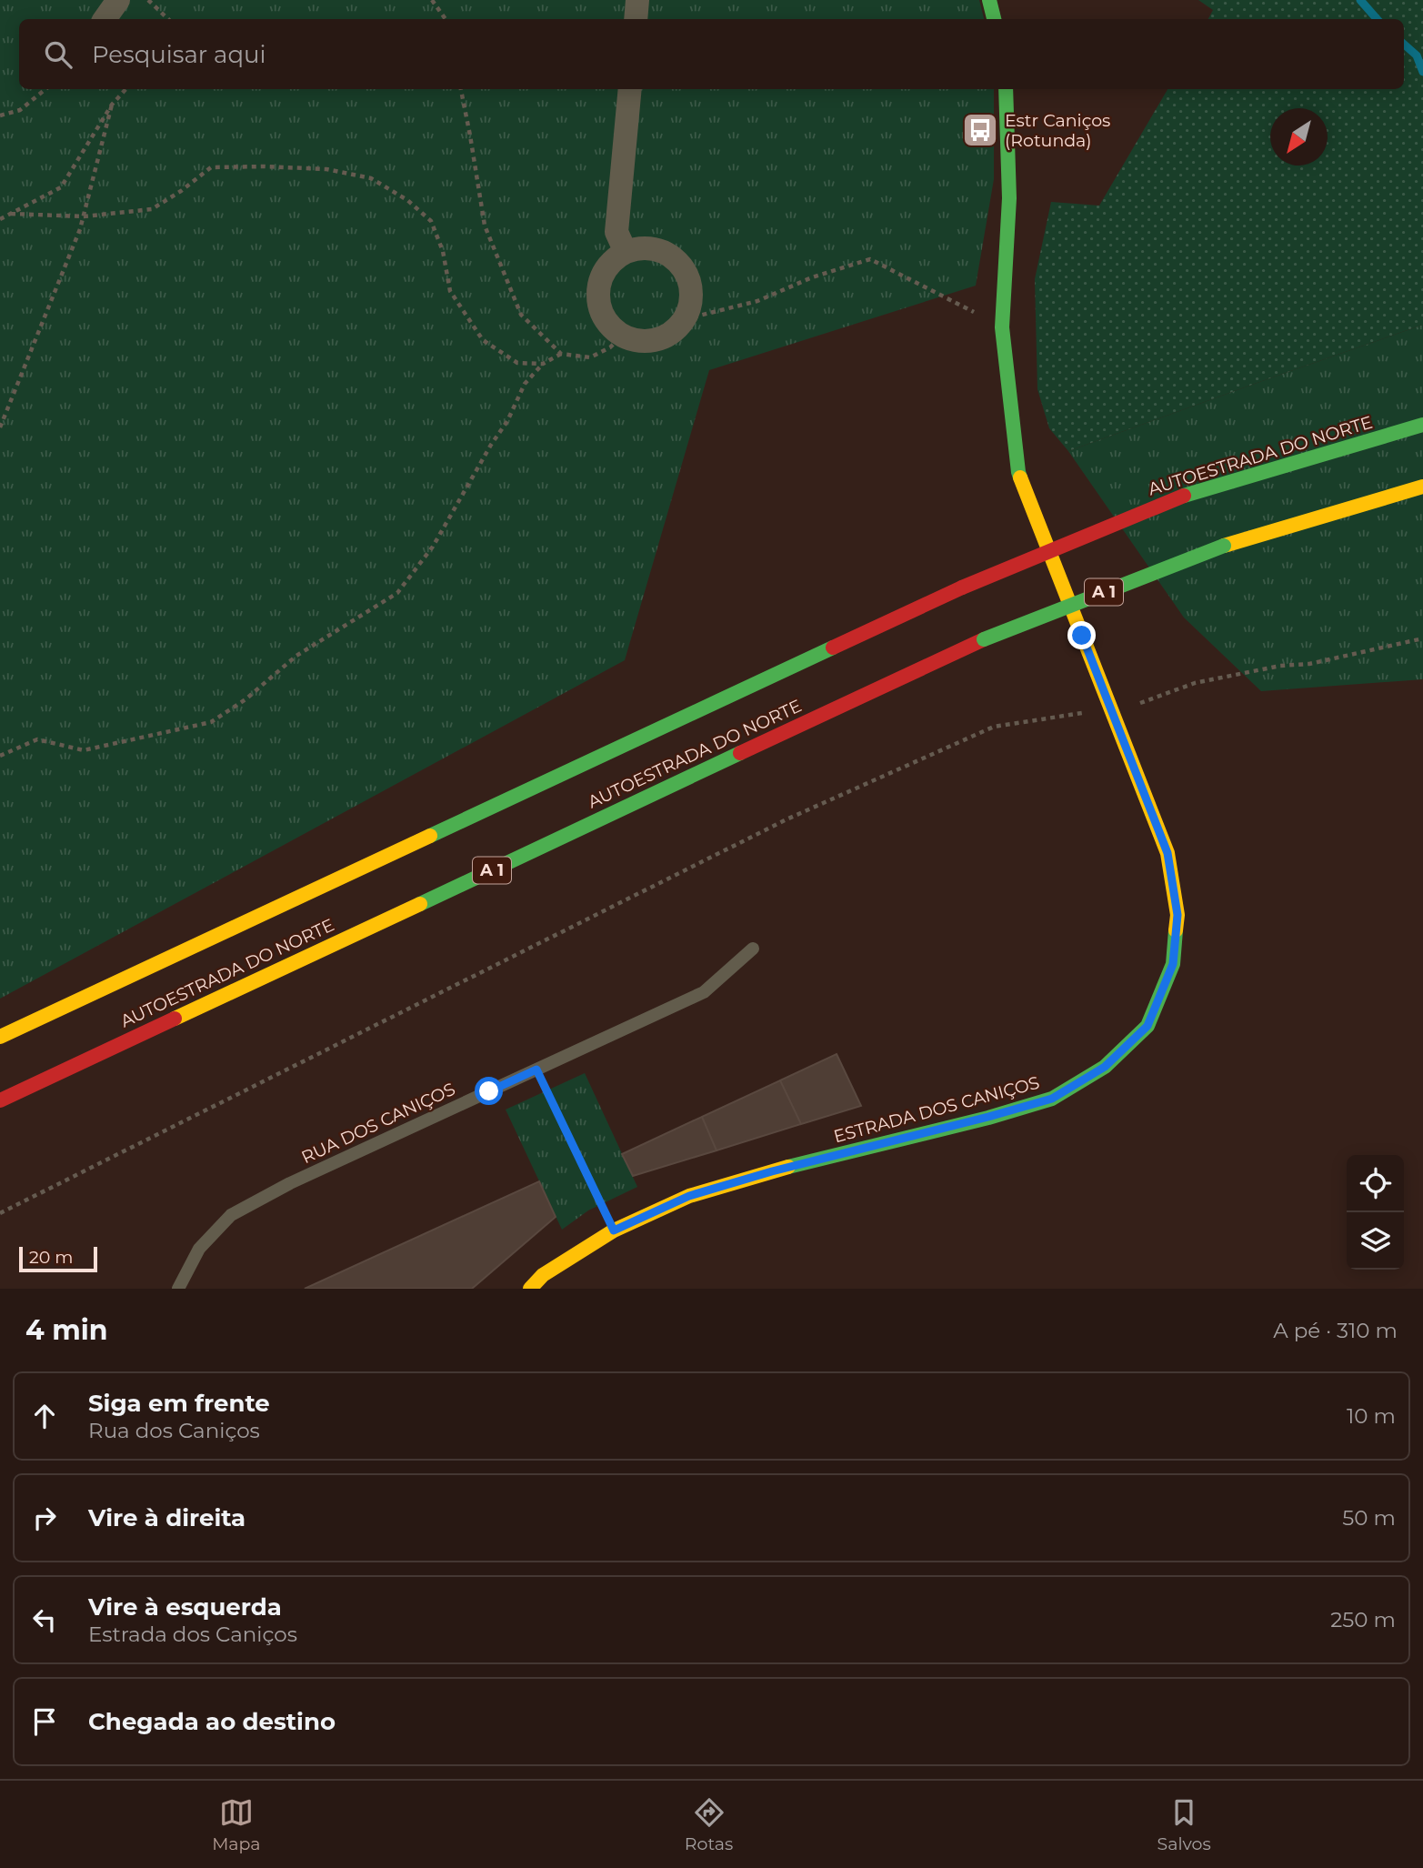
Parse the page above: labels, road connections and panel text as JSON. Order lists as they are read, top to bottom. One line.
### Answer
{"streets":{"main road":["AUTOESTRADA DO NORTE","A 1","ESTRADA DOS CANIÇOS"],"lane":["RUA DOS CANIÇOS"]},"places":{"bus stop":["Estr Caniços (Rotunda)"]},"scale_bar":"20 m","north":"bottom left","page":{"search":"Pesquisar aqui","scale":"20 m","heading":["4 min","A pé · 310 m"],"list":[["Siga em frente","Rua dos Caniços","10 m"],["Vire à direita","50 m"],["Vire à esquerda","Estrada dos Caniços","250 m"],"Chegada ao destino"],"nav":["Mapa","Rotas","Salvos"]}}
